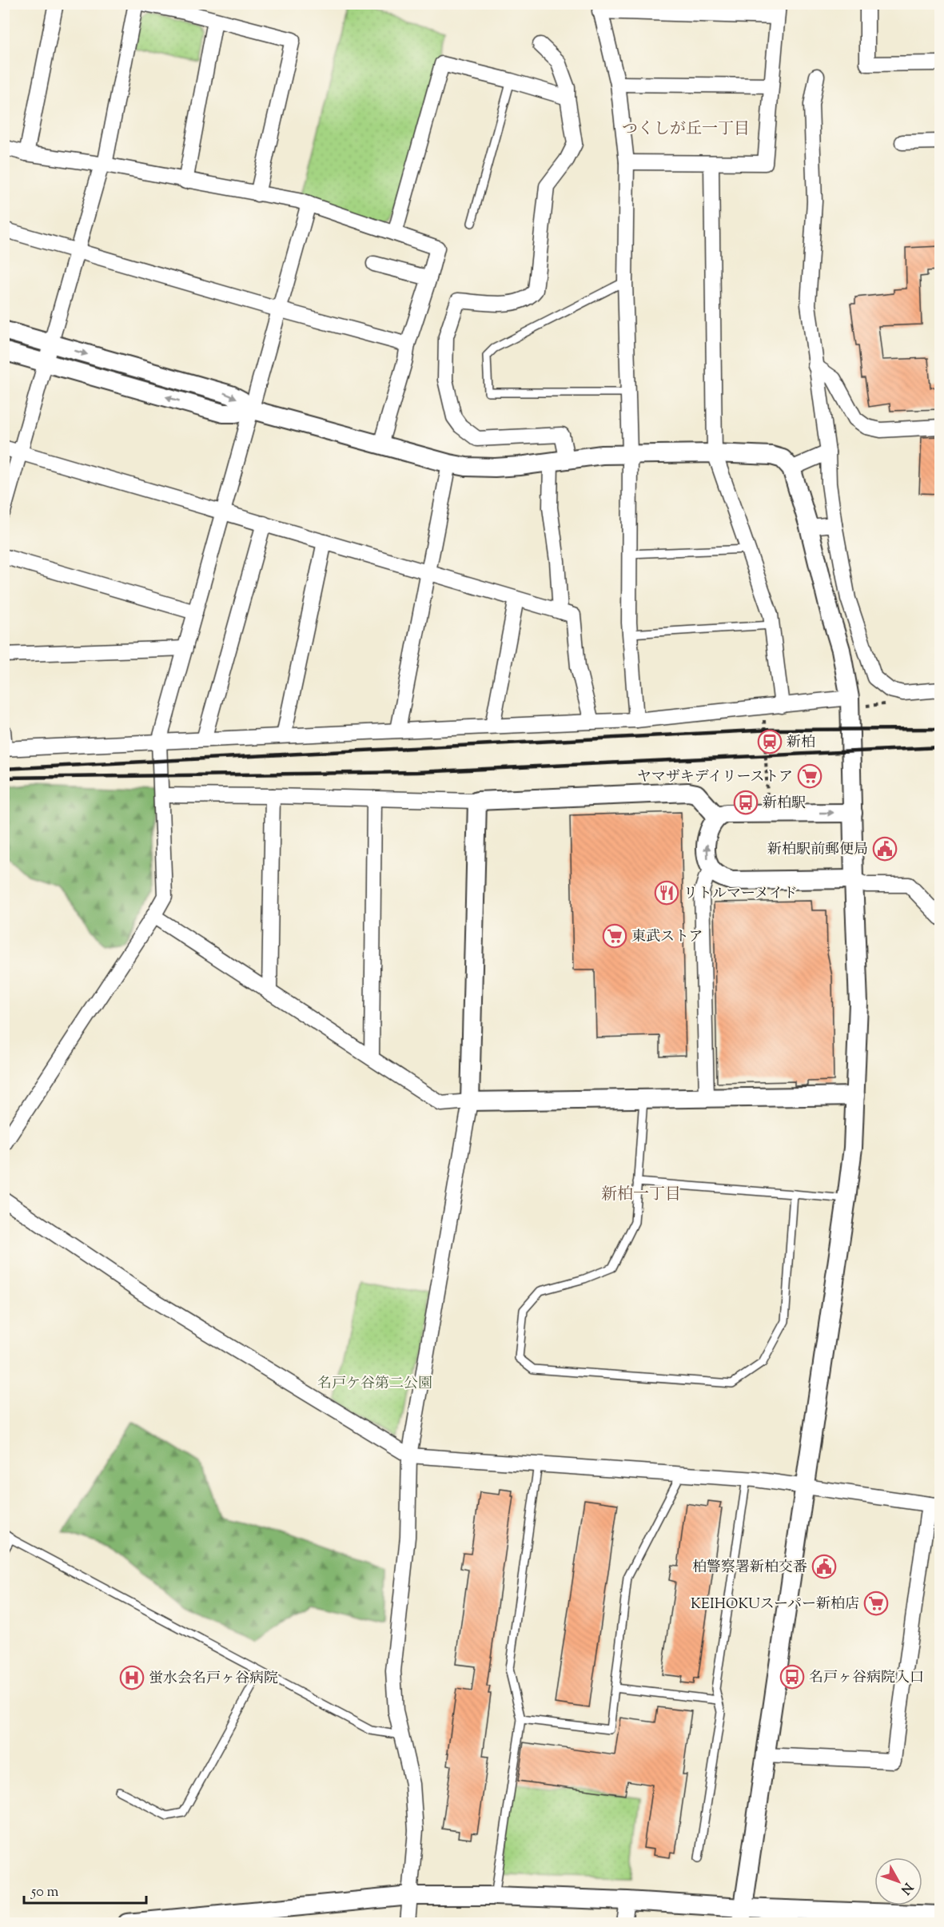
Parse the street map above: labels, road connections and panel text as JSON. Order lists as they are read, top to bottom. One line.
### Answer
{"districts":["つくしが丘一丁目","新柏一丁目"],"parks":["名戸ケ谷第二公園"],"places":{"station":["新柏"],"supermarket":["ヤマザキデイリーストア","東武ストア","KEIHOKUスーパー新柏店"],"bus stop":["新柏駅","名戸ヶ谷病院入口"],"public building":["新柏駅前郵便局","柏警察署新柏交番"],"restaurant":["リトルマーメイド"],"hospital":["蛍水会名戸ヶ谷病院"]},"scale_bar":"50 m","north":"bottom right"}
